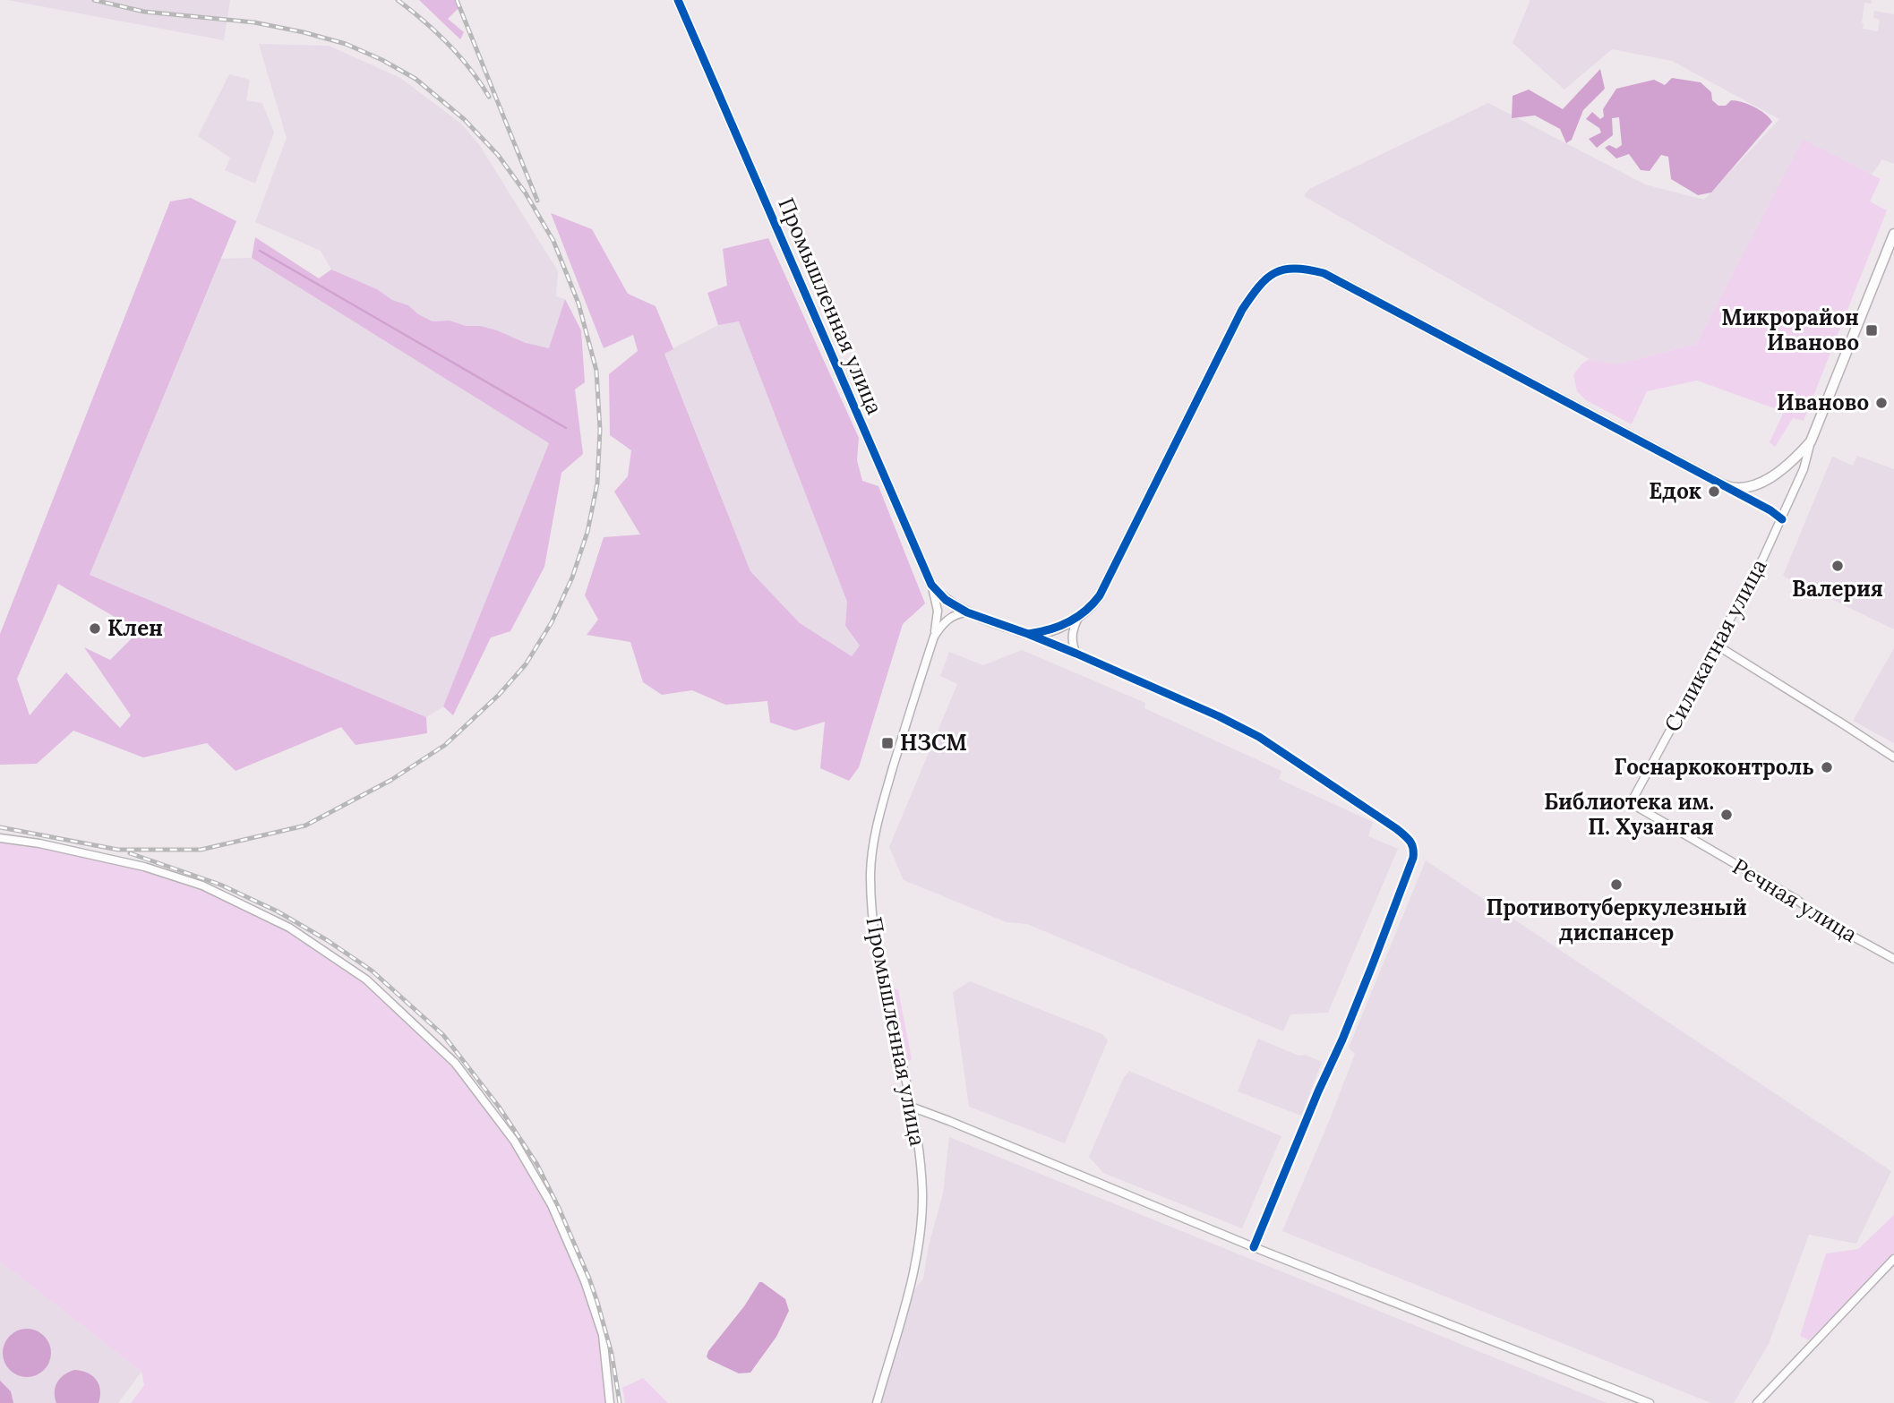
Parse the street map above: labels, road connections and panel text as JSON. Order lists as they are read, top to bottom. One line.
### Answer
{"streets":{"street":["Промышленная улица","Силикатная улица","Речная улица"]},"crossings":[["Силикатная улица","Речная улица"]],"places":{"transit":["Микрорайон Иваново","НЗСМ"],"other":["Иваново","Едок","Валерия","Клен","Госнаркоконтроль","Библиотека им. П. Хузангая","Противотуберкулезный диспансер"]}}
